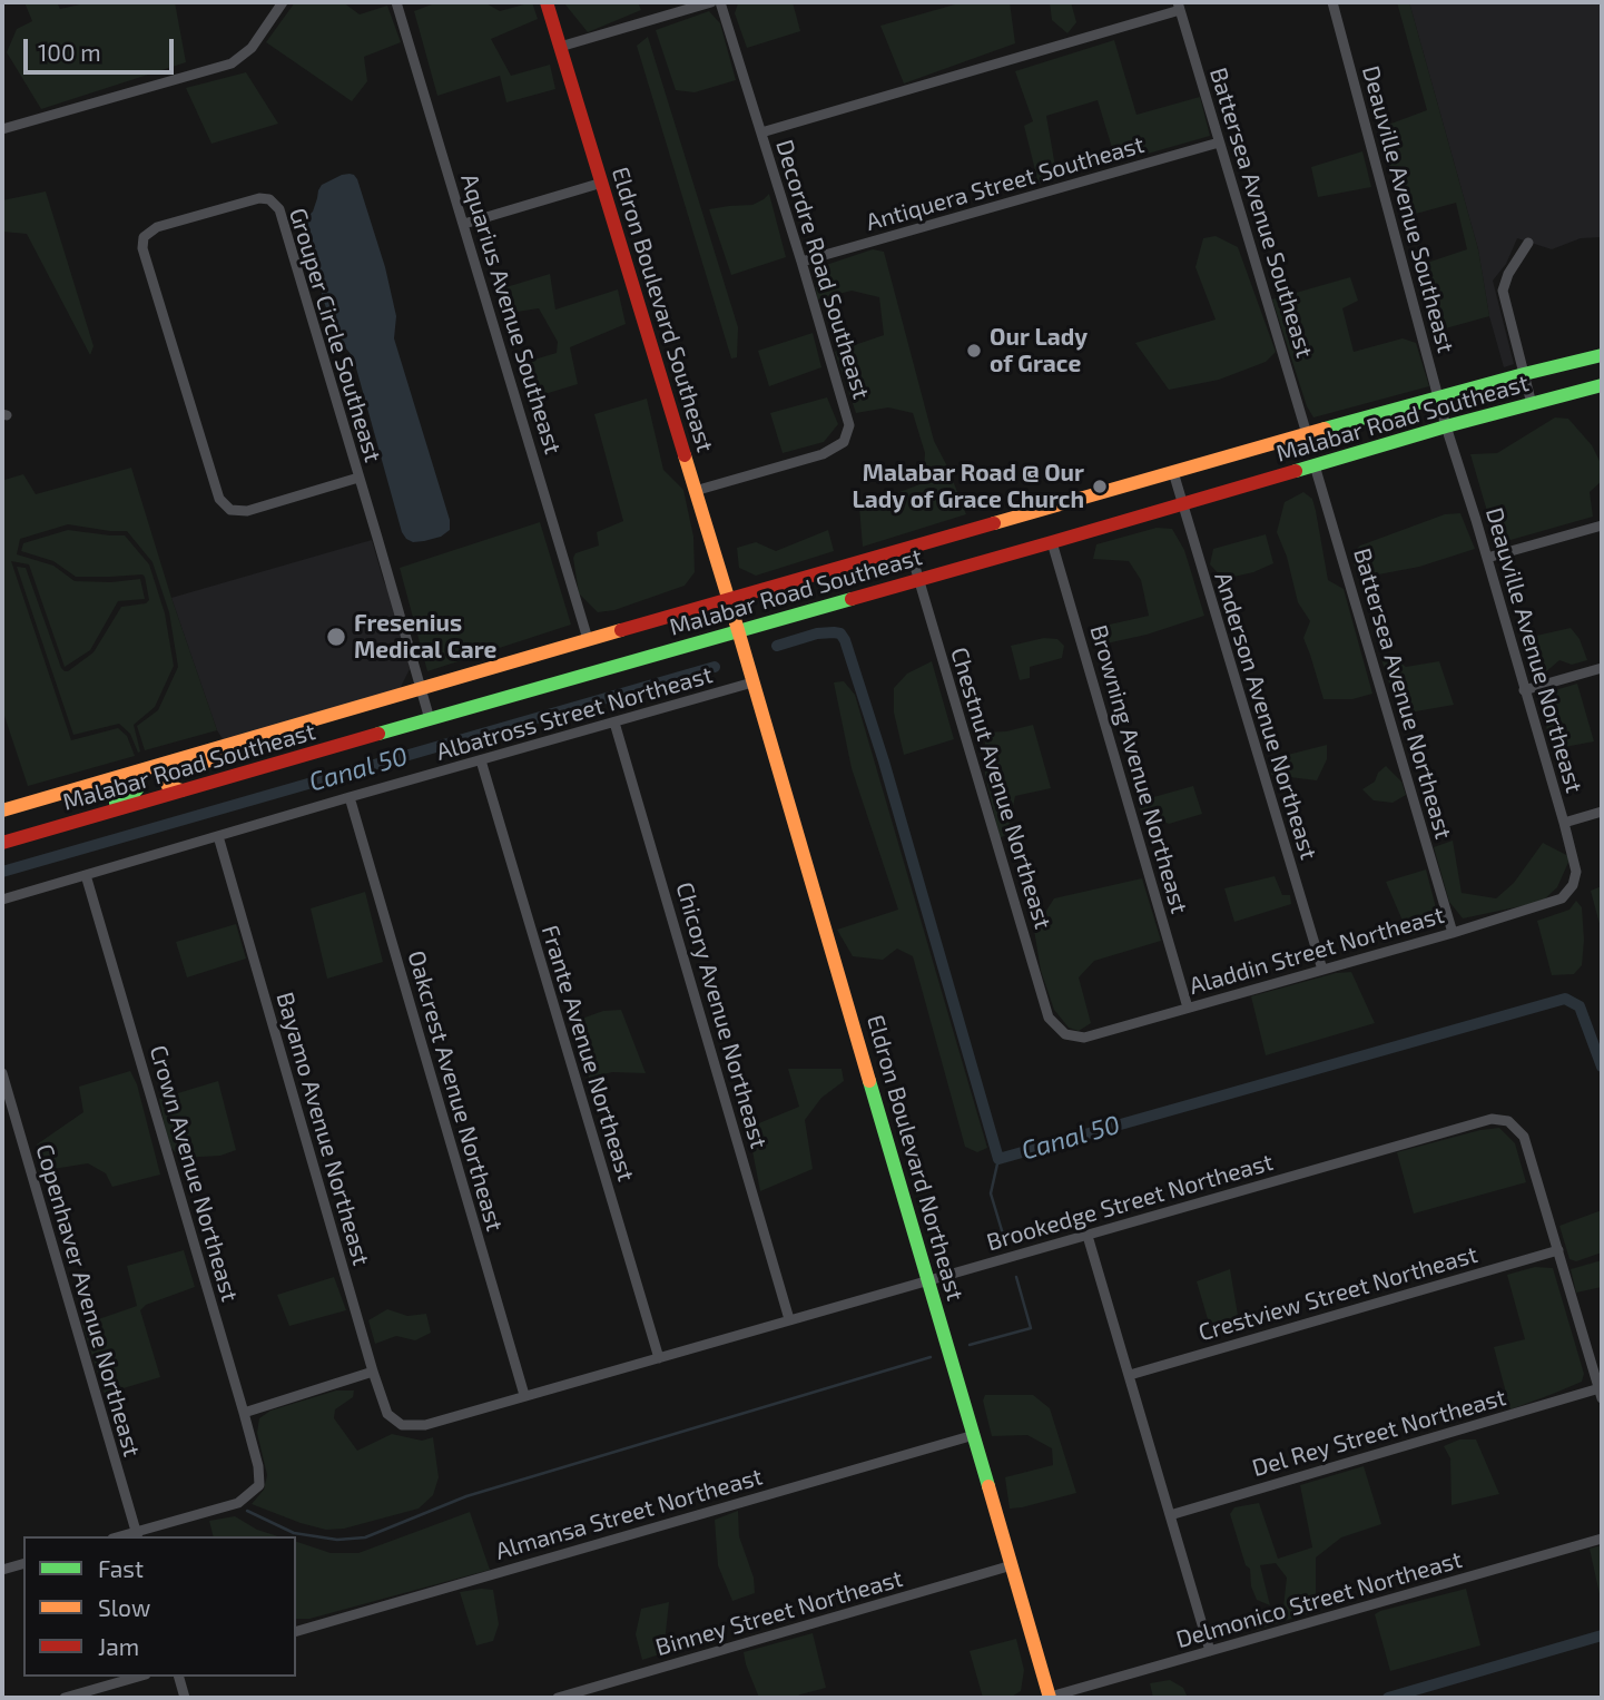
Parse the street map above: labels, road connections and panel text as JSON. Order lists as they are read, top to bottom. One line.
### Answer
{"streets":{"main road":["Eldron Boulevard Southeast","Malabar Road Southeast","Eldron Boulevard Northeast"],"street":["Antiquera Street Southeast","Deauville Avenue Southeast","Battersea Avenue Southeast","Decordre Road Southeast","Aquarius Avenue Southeast","Grouper Circle Southeast","Deauville Avenue Northeast","Battersea Avenue Northeast","Albatross Street Northeast","Anderson Avenue Northeast","Browning Avenue Northeast","Chestnut Avenue Northeast","Aladdin Street Northeast","Chicory Avenue Northeast","Frante Avenue Northeast","Oakcrest Avenue Northeast","Bayamo Avenue Northeast","Crown Avenue Northeast","Brookedge Street Northeast","Crestview Street Northeast","Copenhaver Avenue Northeast","Del Rey Street Northeast","Almansa Street Northeast","Delmonico Street Northeast","Binney Street Northeast"]},"crossings":[["Antiquera Street Southeast","Battersea Avenue Southeast"],["Antiquera Street Southeast","Decordre Road Southeast"],["Deauville Avenue Southeast","Malabar Road Southeast"],["Deauville Avenue Southeast","Deauville Avenue Northeast"],["Battersea Avenue Southeast","Malabar Road Southeast"],["Decordre Road Southeast","Eldron Boulevard Southeast"],["Eldron Boulevard Southeast","Malabar Road Southeast"],["Eldron Boulevard Southeast","Eldron Boulevard Northeast"],["Aquarius Avenue Southeast","Malabar Road Southeast"],["Grouper Circle Southeast","Malabar Road Southeast"],["Malabar Road Southeast","Deauville Avenue Northeast"],["Malabar Road Southeast","Battersea Avenue Northeast"],["Malabar Road Southeast","Anderson Avenue Northeast"],["Malabar Road Southeast","Browning Avenue Northeast"],["Malabar Road Southeast","Chestnut Avenue Northeast"],["Malabar Road Southeast","Eldron Boulevard Northeast"],["Deauville Avenue Northeast","Aladdin Street Northeast"],["Battersea Avenue Northeast","Aladdin Street Northeast"],["Albatross Street Northeast","Chicory Avenue Northeast"],["Albatross Street Northeast","Frante Avenue Northeast"],["Albatross Street Northeast","Oakcrest Avenue Northeast"],["Albatross Street Northeast","Bayamo Avenue Northeast"],["Albatross Street Northeast","Eldron Boulevard Northeast"],["Albatross Street Northeast","Crown Avenue Northeast"],["Anderson Avenue Northeast","Aladdin Street Northeast"],["Browning Avenue Northeast","Aladdin Street Northeast"],["Chestnut Avenue Northeast","Aladdin Street Northeast"],["Chicory Avenue Northeast","Brookedge Street Northeast"],["Frante Avenue Northeast","Brookedge Street Northeast"],["Oakcrest Avenue Northeast","Brookedge Street Northeast"],["Bayamo Avenue Northeast","Brookedge Street Northeast"],["Eldron Boulevard Northeast","Brookedge Street Northeast"],["Eldron Boulevard Northeast","Almansa Street Northeast"],["Eldron Boulevard Northeast","Delmonico Street Northeast"],["Eldron Boulevard Northeast","Binney Street Northeast"],["Crown Avenue Northeast","Copenhaver Avenue Northeast"],["Brookedge Street Northeast","Crestview Street Northeast"]],"water":["Canal 50"],"places":["Our Lady of Grace","Malabar Road @ Our Lady of Grace Church","Fresenius Medical Care"],"legend":["Fast","Slow","Jam"],"scale_bar":"100 m"}
